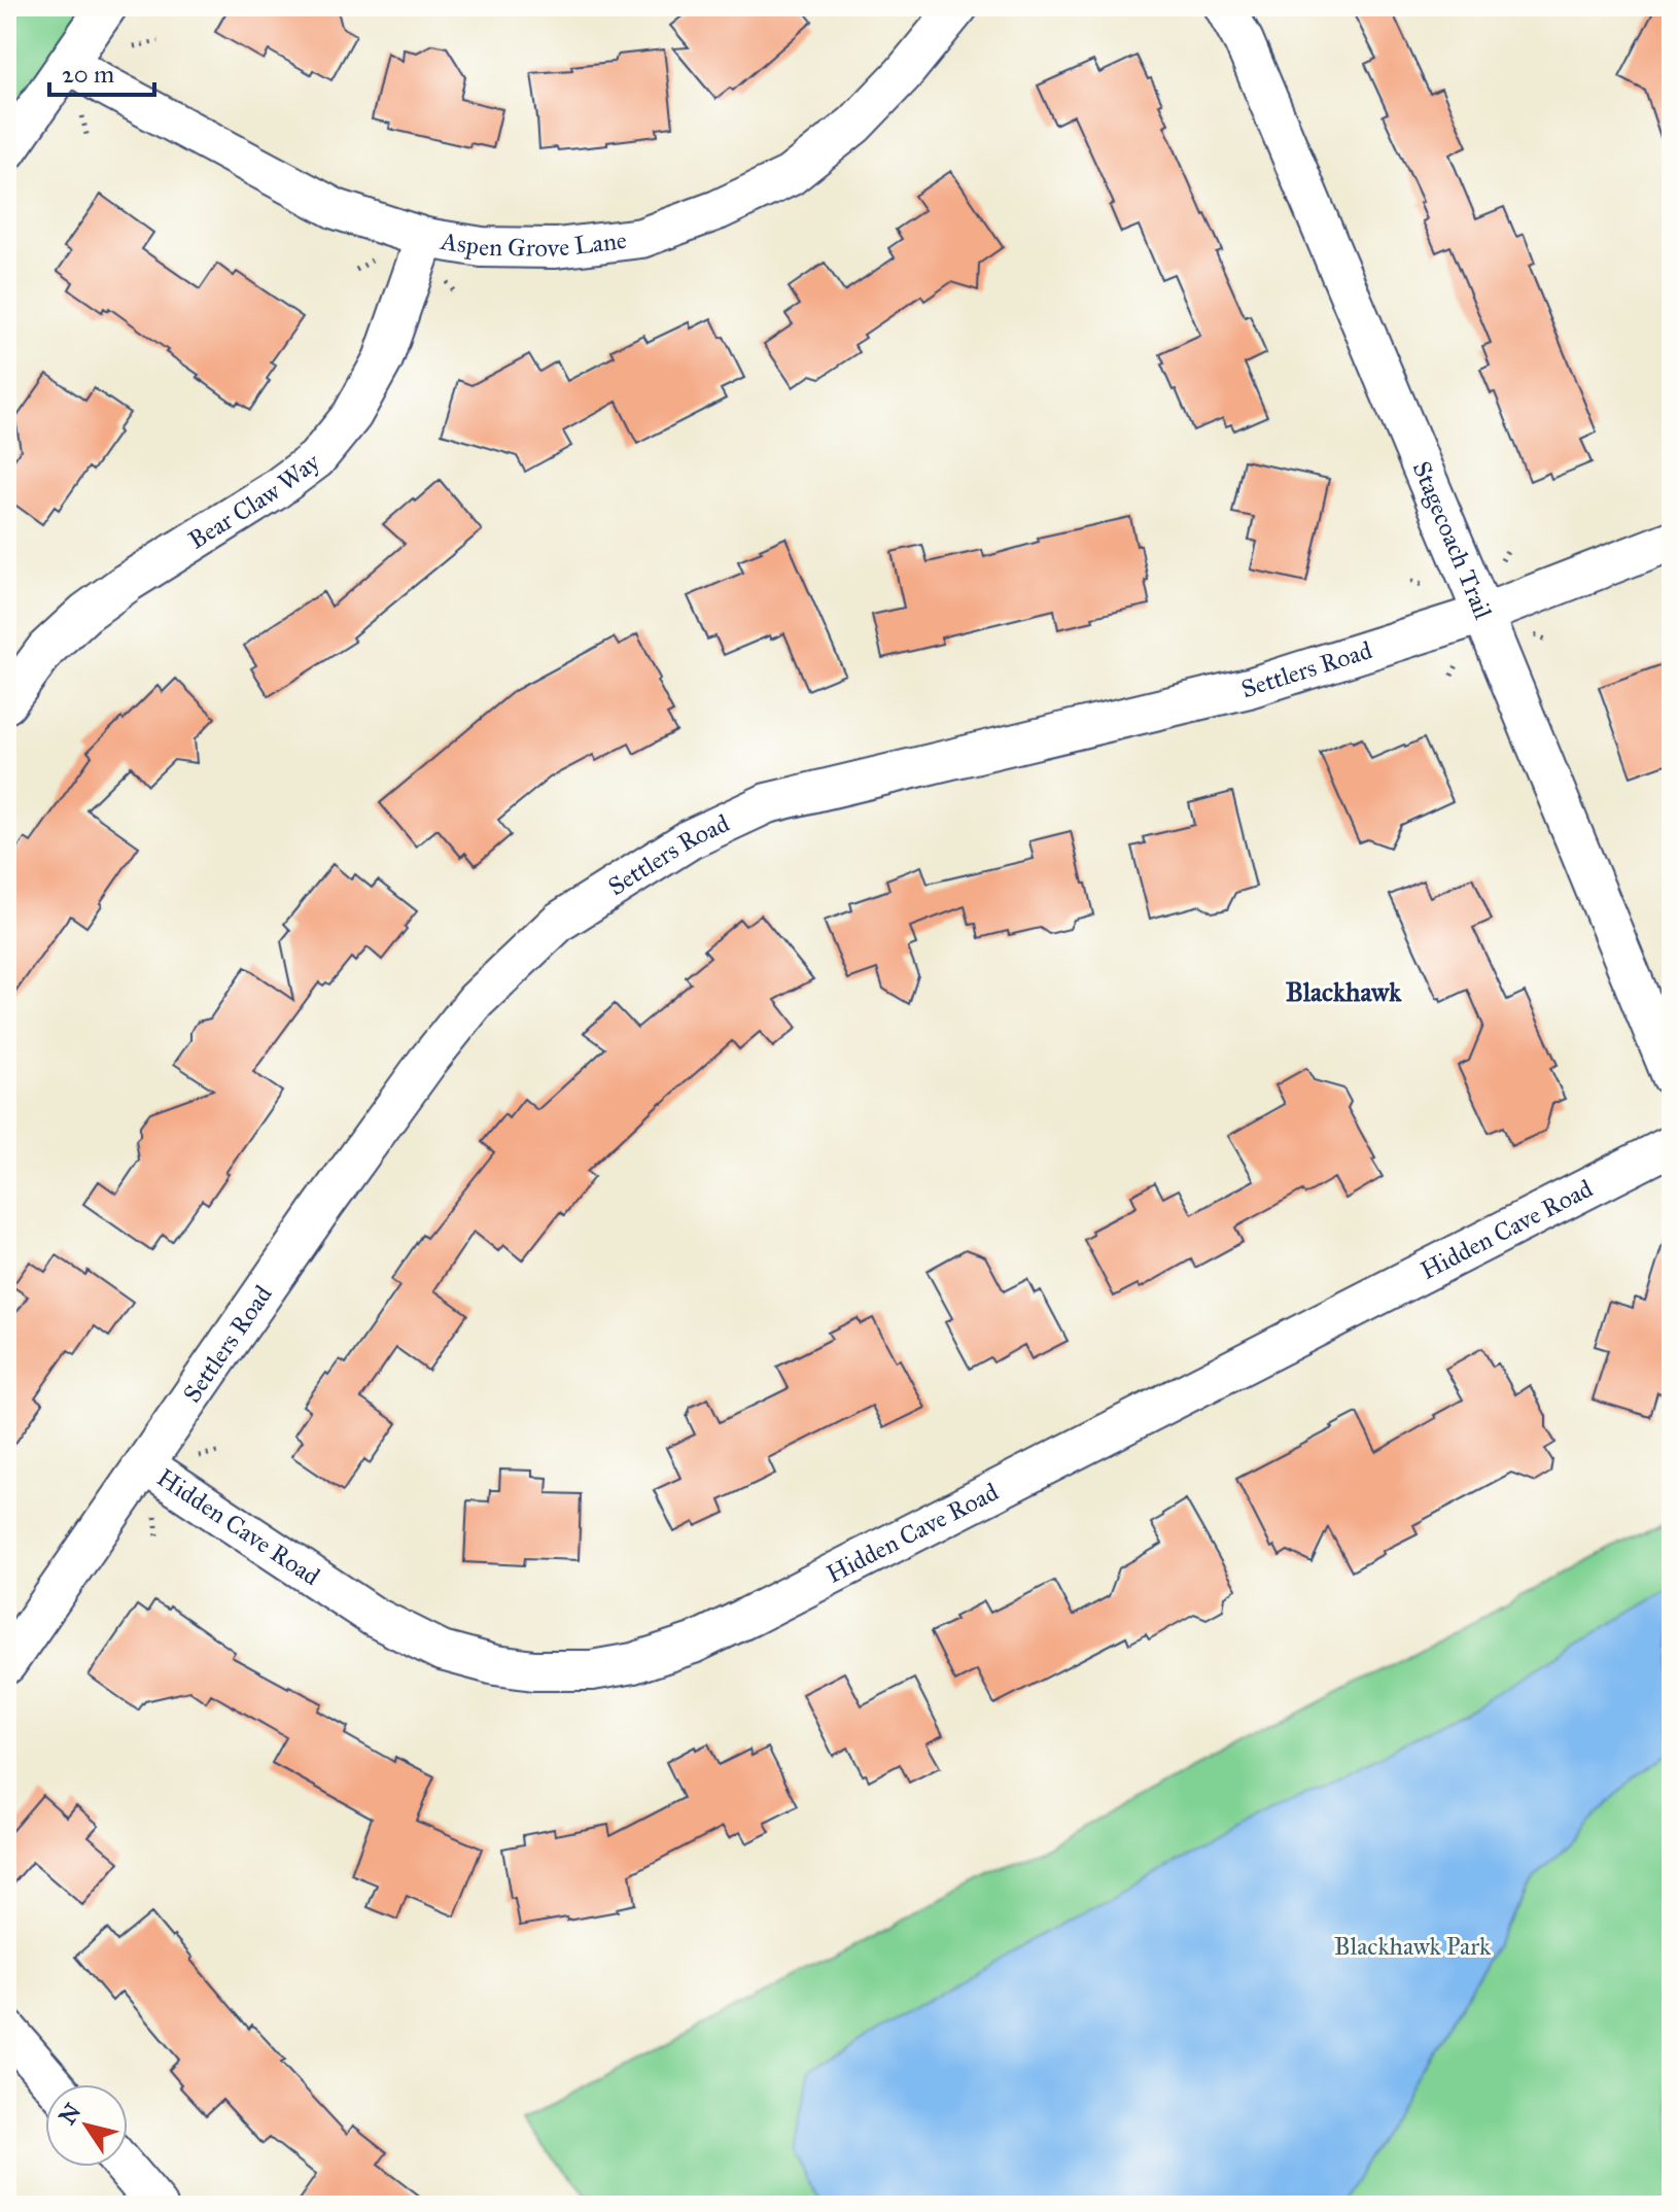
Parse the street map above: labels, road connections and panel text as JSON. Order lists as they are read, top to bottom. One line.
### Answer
{"streets":{"street":["Aspen Grove Lane","Bear Claw Way","Stagecoach Trail","Settlers Road","Hidden Cave Road"]},"crossings":[["Aspen Grove Lane","Bear Claw Way"],["Stagecoach Trail","Settlers Road"],["Settlers Road","Hidden Cave Road"]],"districts":["Blackhawk"],"parks":["Blackhawk Park"],"scale_bar":"20 m","north":"top left"}
